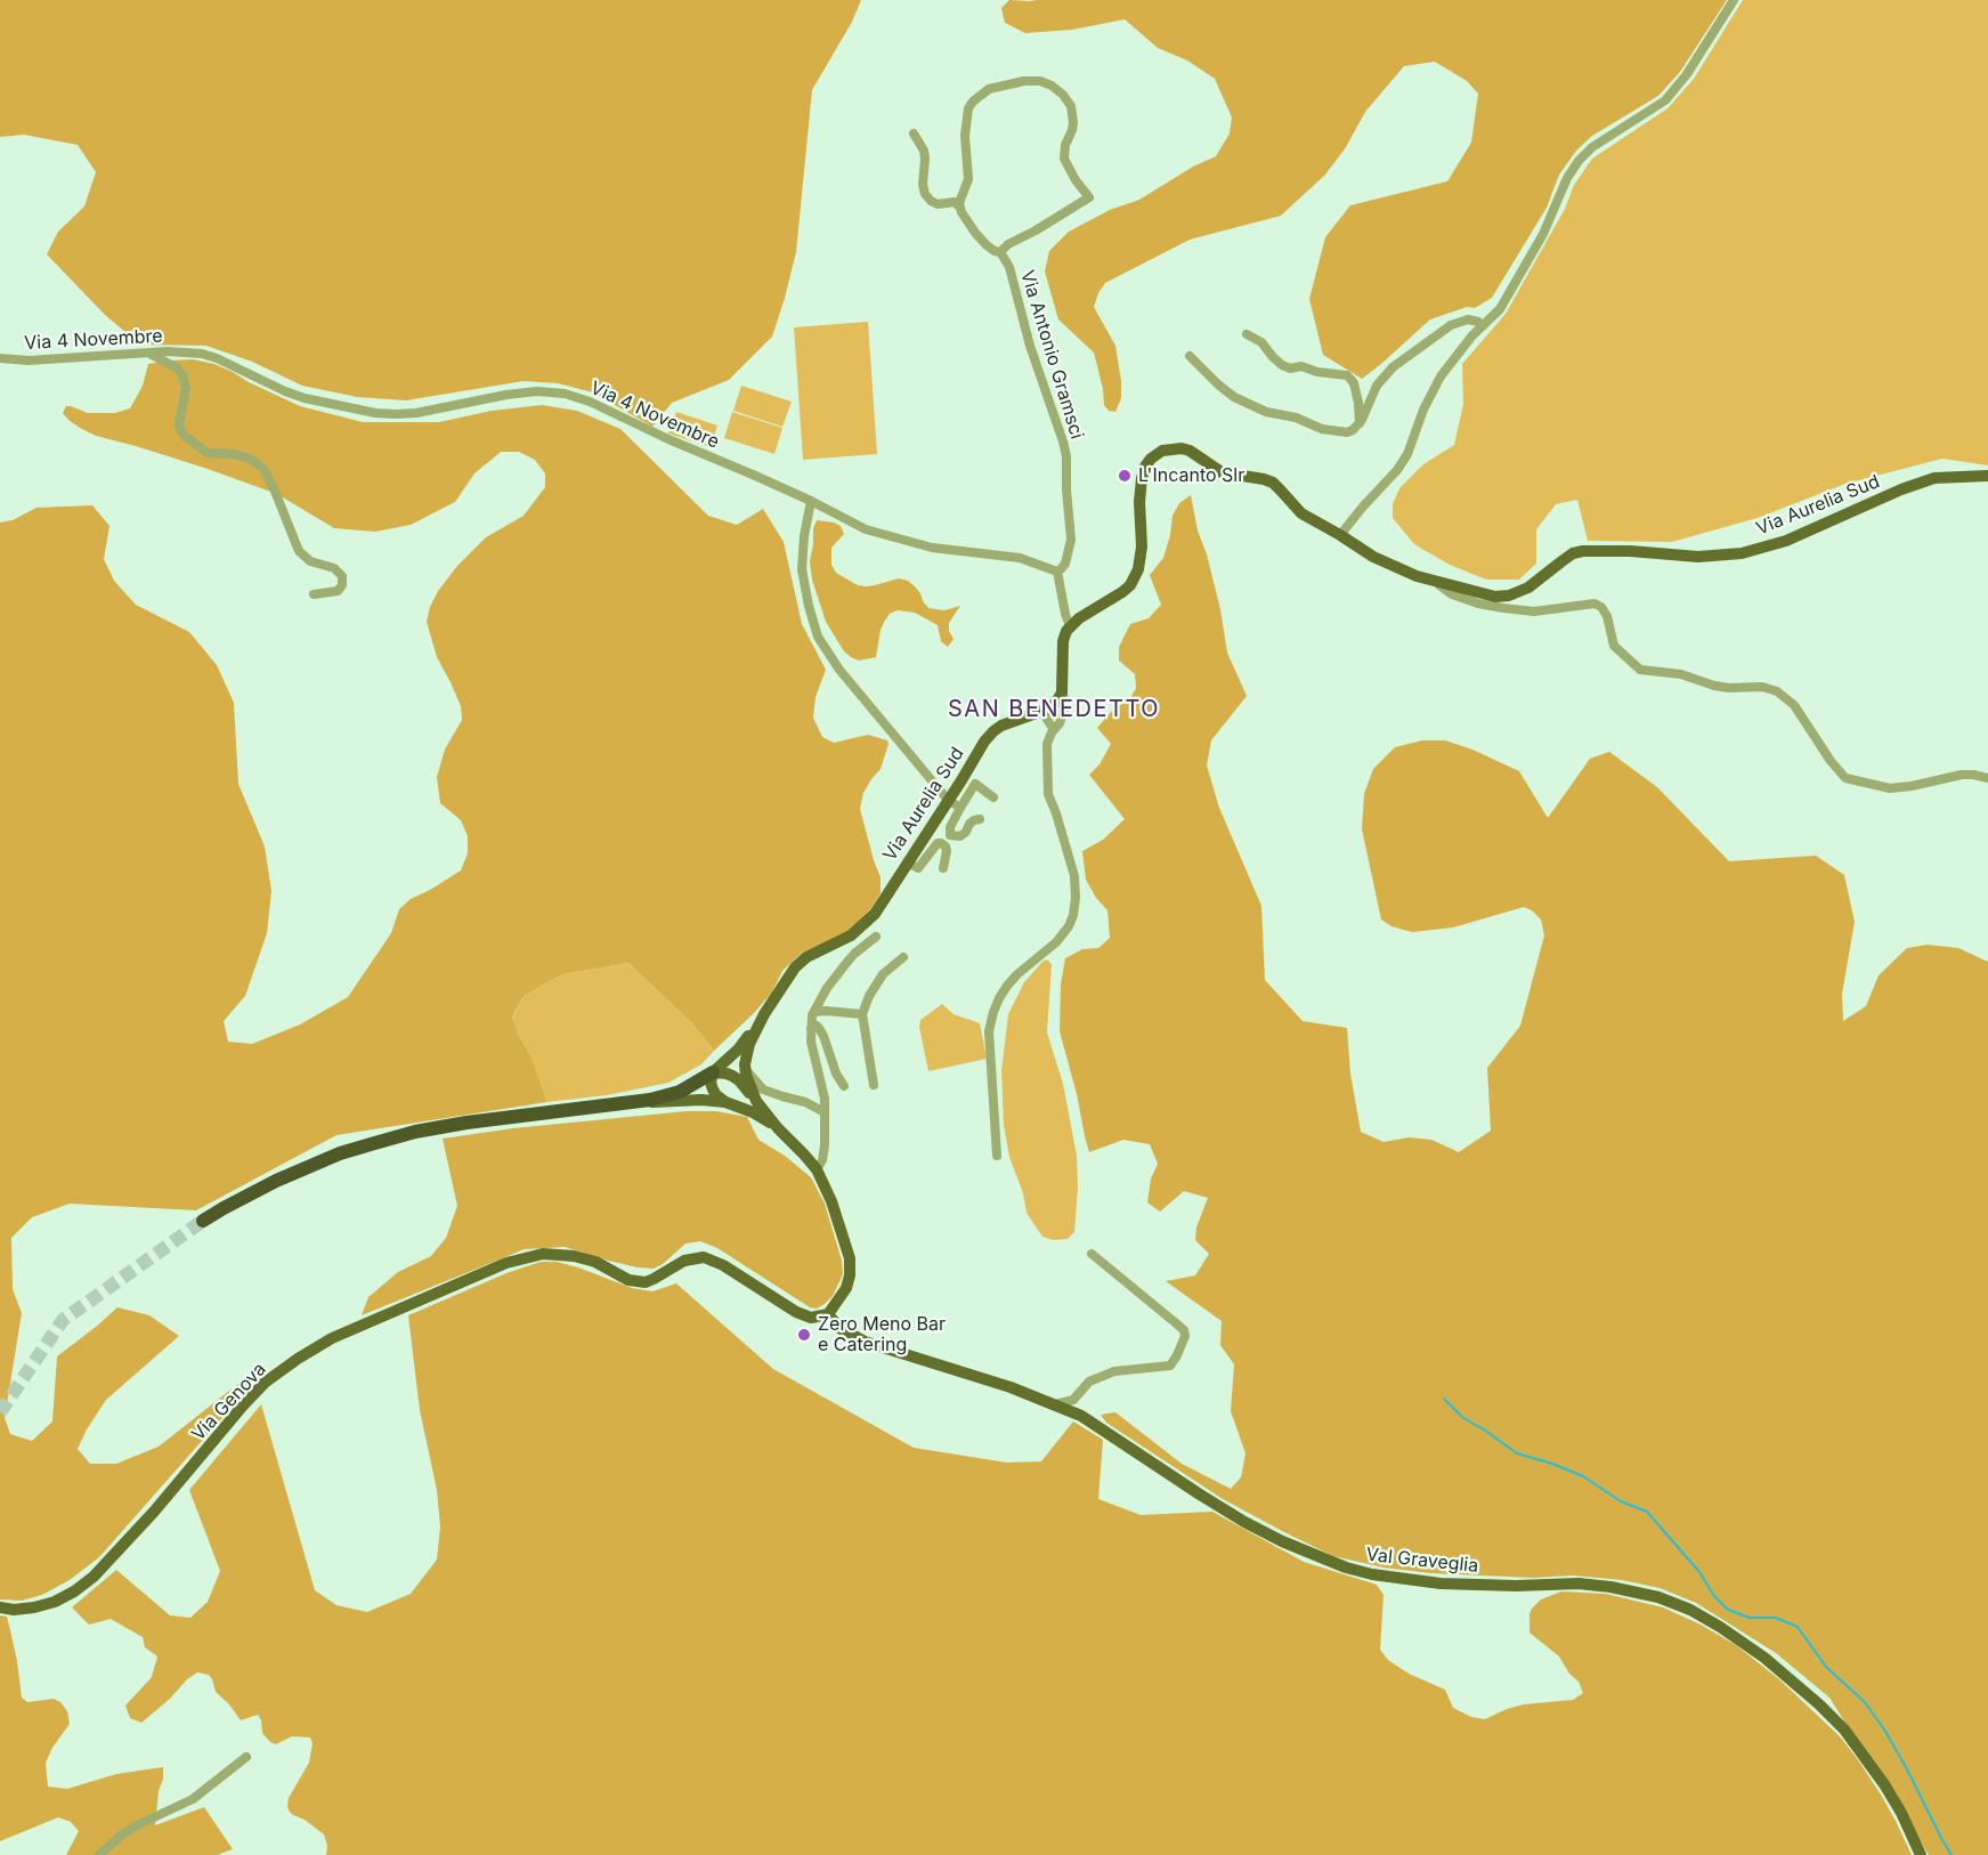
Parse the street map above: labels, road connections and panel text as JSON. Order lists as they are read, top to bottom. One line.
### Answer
{"streets":{"main road":["Via Aurelia Sud","Via Genova","Val Graveglia"],"street":["Via 4 Novembre","Via Antonio Gramsci"]},"crossings":[["Via 4 Novembre","Via Antonio Gramsci"],["Via Genova","Val Graveglia"]],"districts":["SAN BENEDETTO"],"places":["L'Incanto Slr","Zero Meno Bar e Catering"]}
